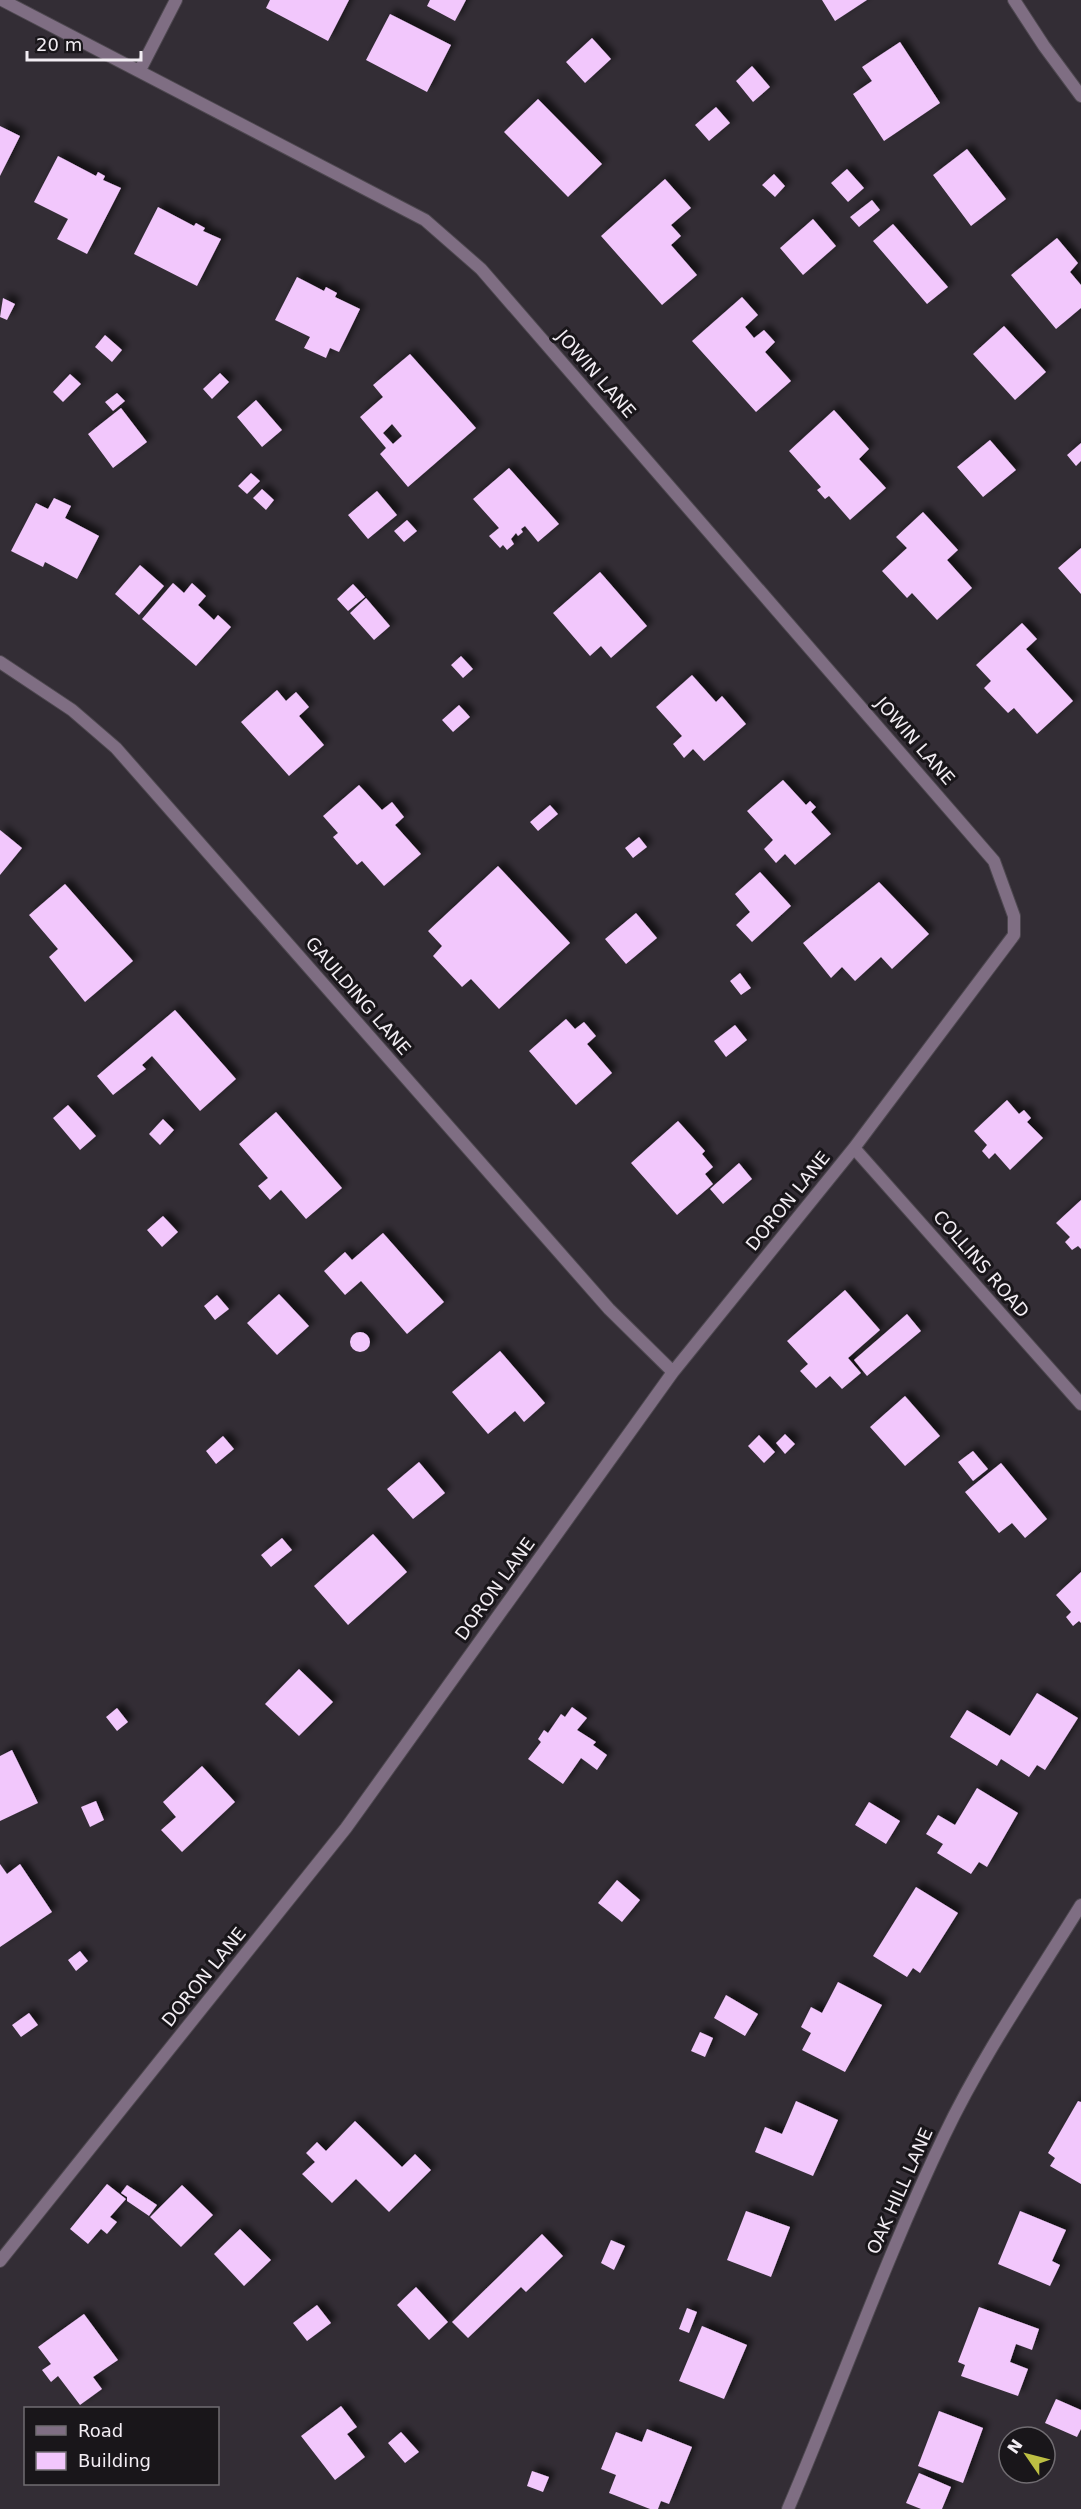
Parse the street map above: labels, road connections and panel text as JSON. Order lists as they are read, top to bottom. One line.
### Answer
{"streets":{"street":["JOWIN LANE","GAULDING LANE","DORON LANE","COLLINS ROAD","OAK HILL LANE"]},"crossings":[["JOWIN LANE","DORON LANE"],["GAULDING LANE","DORON LANE"],["DORON LANE","COLLINS ROAD"]],"legend":["Road","Building"],"scale_bar":"20 m","north":"top left"}
